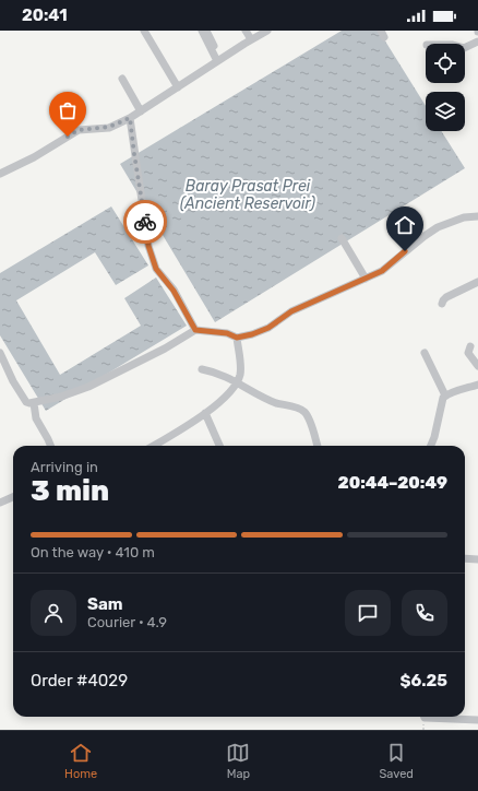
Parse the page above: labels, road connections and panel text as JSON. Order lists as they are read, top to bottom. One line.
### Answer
{"water":["Baray Prasat Prei (Ancient Reservoir)"],"page":{"status":"20:41","heading":["3 min","Arriving in","20:44–20:49"],"panel":["Sam","Courier · 4.9","Order #4029","$6.25"],"bar":"On the way · 410 m","tabs":["Home","Map","Saved"]}}
